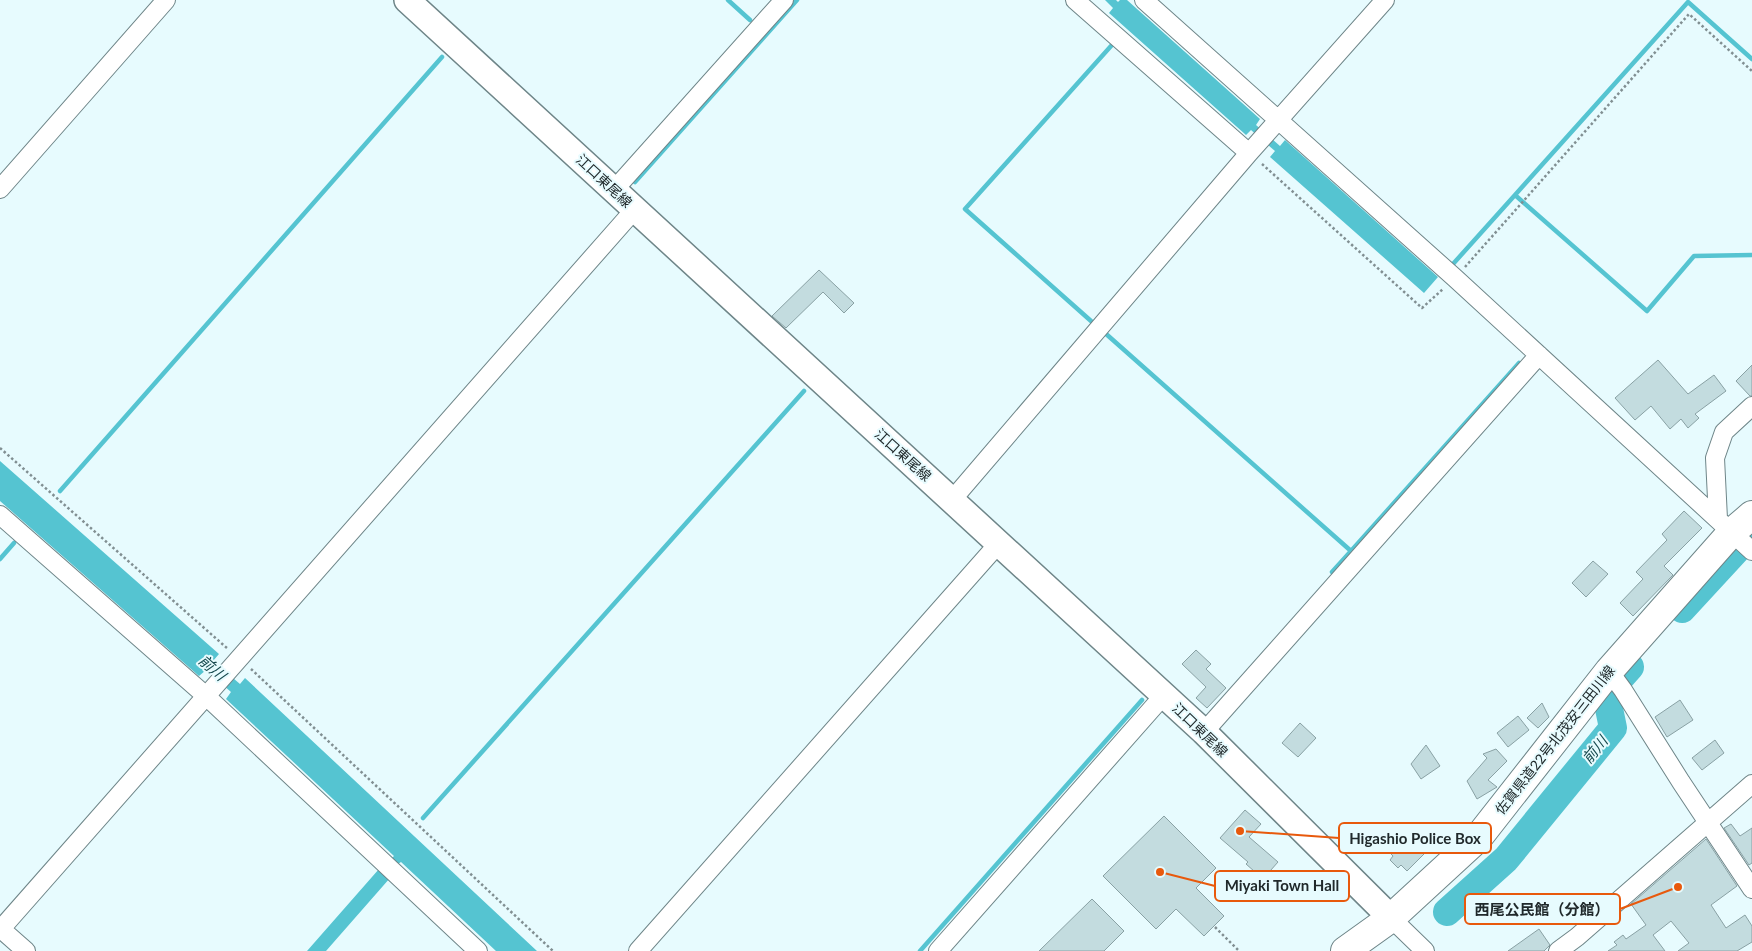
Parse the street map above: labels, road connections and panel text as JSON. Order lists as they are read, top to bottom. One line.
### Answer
{"streets":{"main road":["江口東尾線","佐賀県道22号北茂安三田川線"]},"crossings":[["江口東尾線","佐賀県道22号北茂安三田川線"]],"water":["前川"],"places":["Higashio Police Box","Miyaki Town Hall","西尾公民館（分館）"]}
